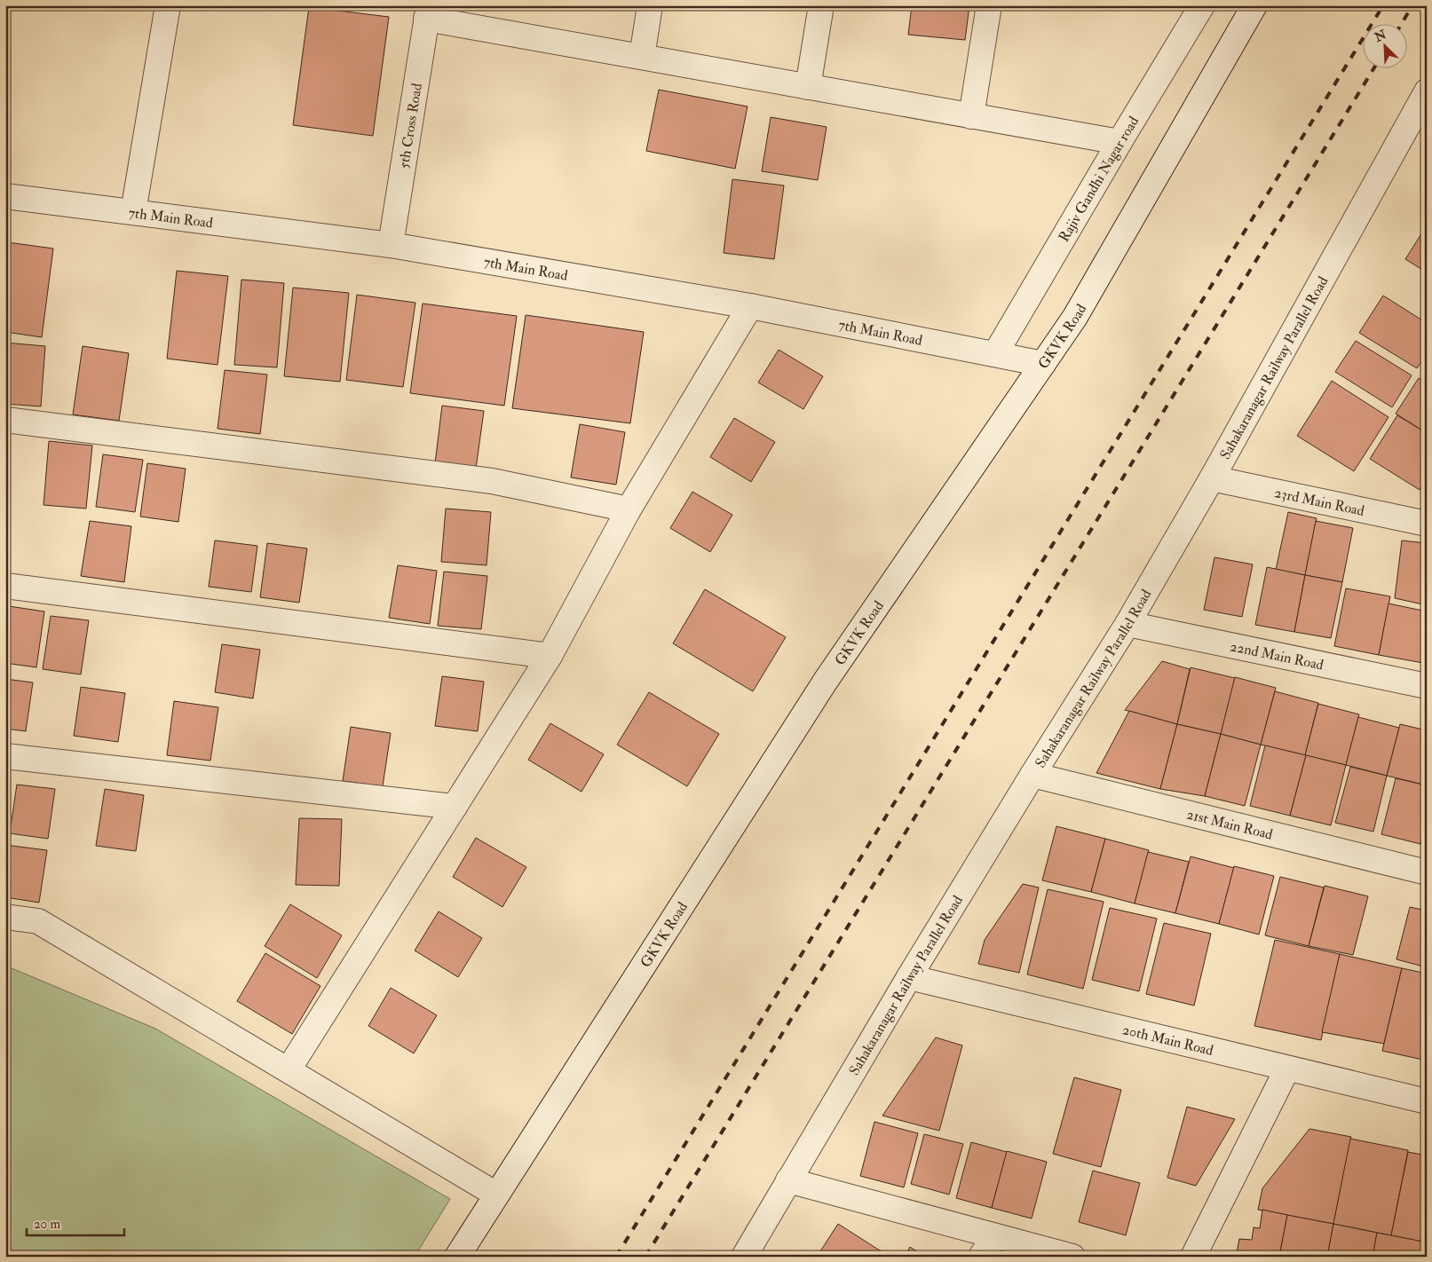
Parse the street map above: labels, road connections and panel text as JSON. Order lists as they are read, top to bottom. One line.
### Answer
{"streets":{"street":["5th Cross Road","Rajiv Gandhi Nagar road","7th Main Road","GKVK Road","Sahakaranagar Railway Parallel Road","23rd Main Road","22nd Main Road","21st Main Road","20th Main Road"]},"crossings":[["5th Cross Road","7th Main Road"],["Rajiv Gandhi Nagar road","7th Main Road"],["7th Main Road","GKVK Road"],["Sahakaranagar Railway Parallel Road","23rd Main Road"],["Sahakaranagar Railway Parallel Road","22nd Main Road"],["Sahakaranagar Railway Parallel Road","21st Main Road"],["Sahakaranagar Railway Parallel Road","20th Main Road"]],"scale_bar":"20 m","north":"top left"}
